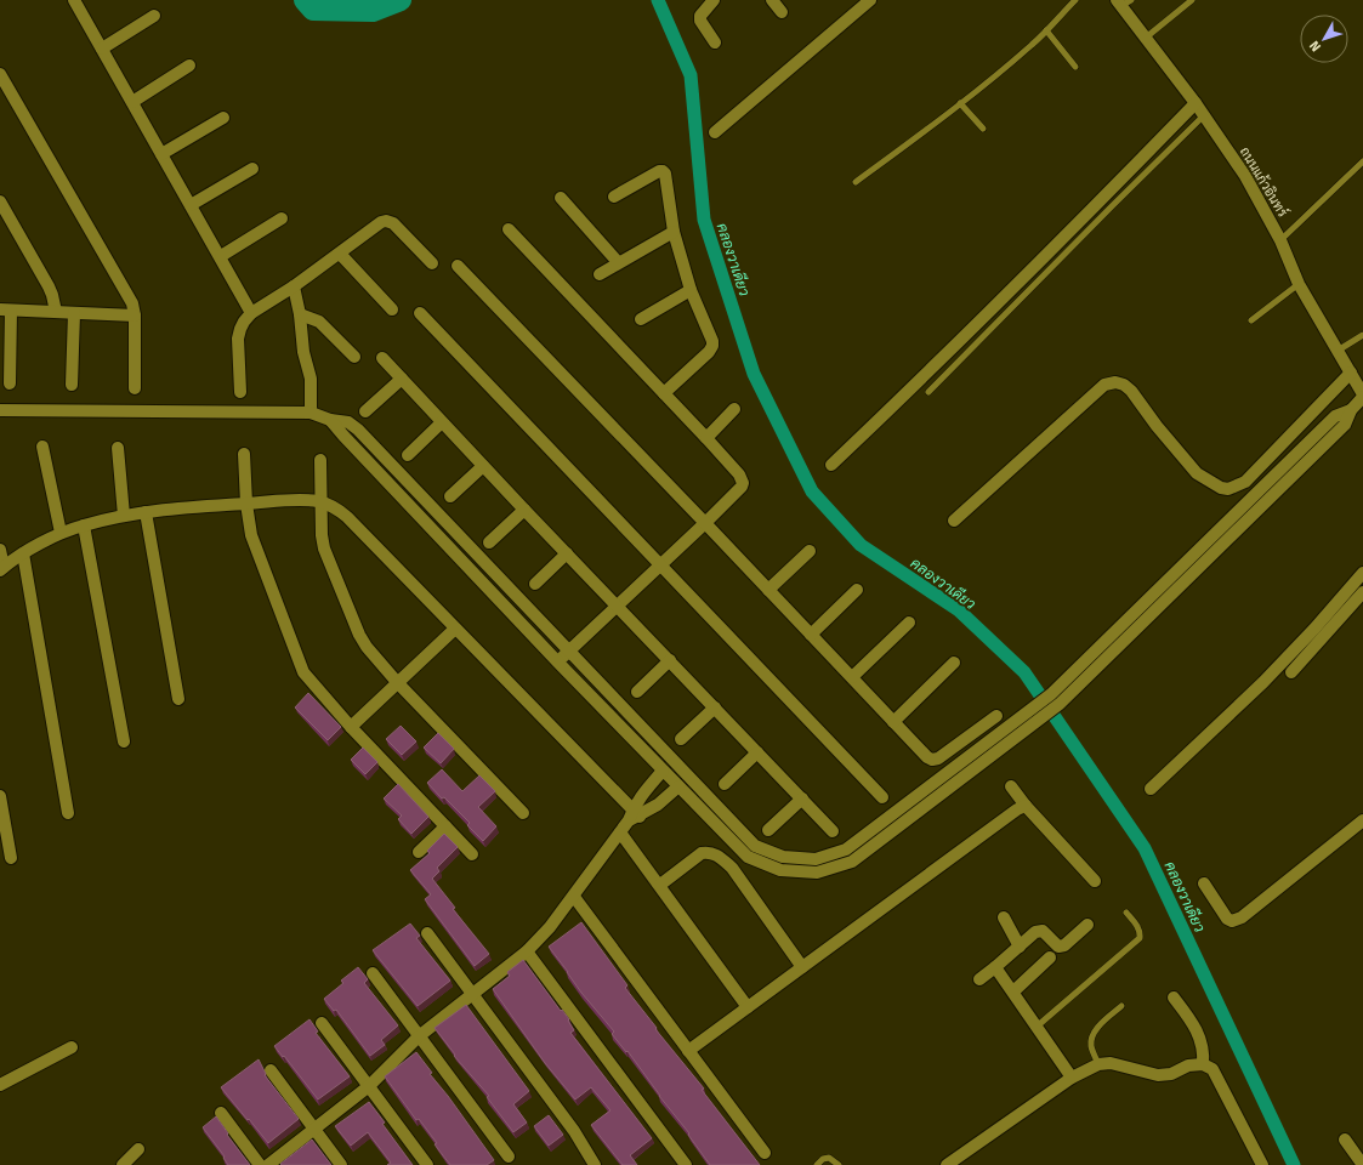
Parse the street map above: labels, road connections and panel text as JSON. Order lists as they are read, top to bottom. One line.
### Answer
{"streets":{"street":["ถนนแก้วอินทร์"]},"water":["คลองวาเดียว"],"north":"bottom left"}
